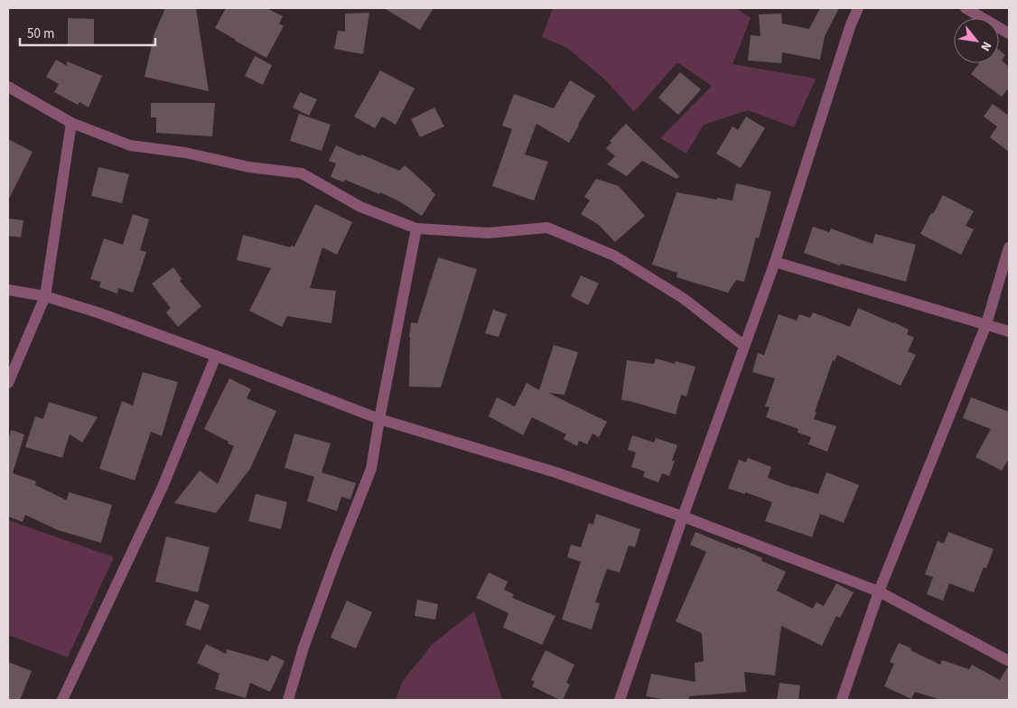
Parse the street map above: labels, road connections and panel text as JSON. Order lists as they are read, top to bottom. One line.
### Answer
{"scale_bar":"50 m","north":"bottom right"}
